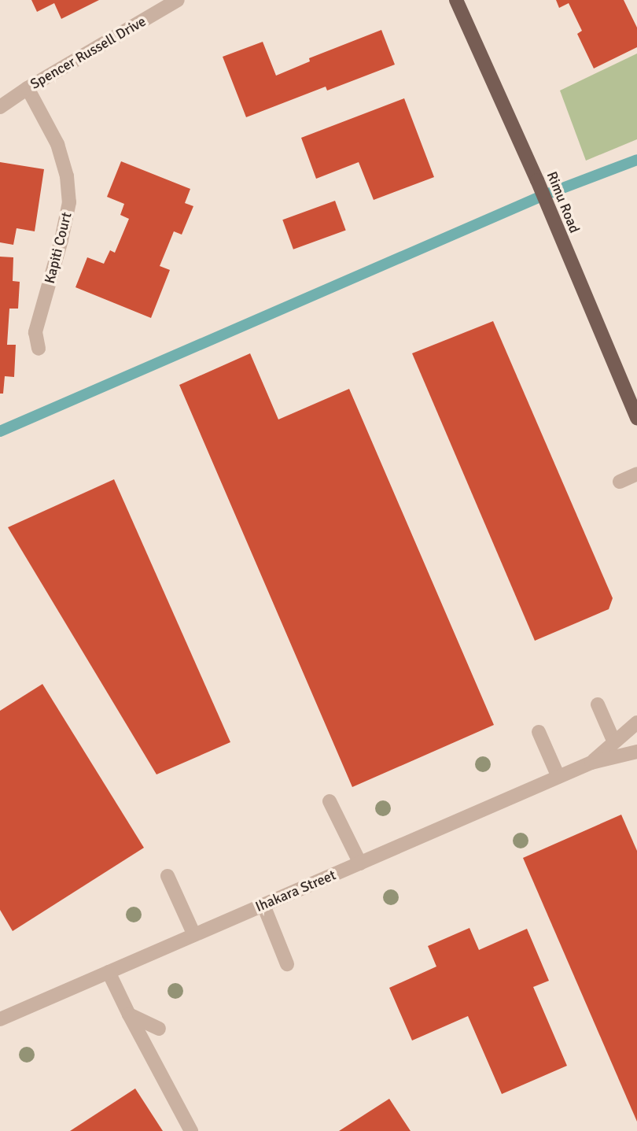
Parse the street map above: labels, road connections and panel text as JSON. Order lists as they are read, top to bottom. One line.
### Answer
{"streets":{"main road":["Rimu Road"],"street":["Spencer Russell Drive","Kapiti Court","Ihakara Street"]},"crossings":[["Spencer Russell Drive","Kapiti Court"]]}
